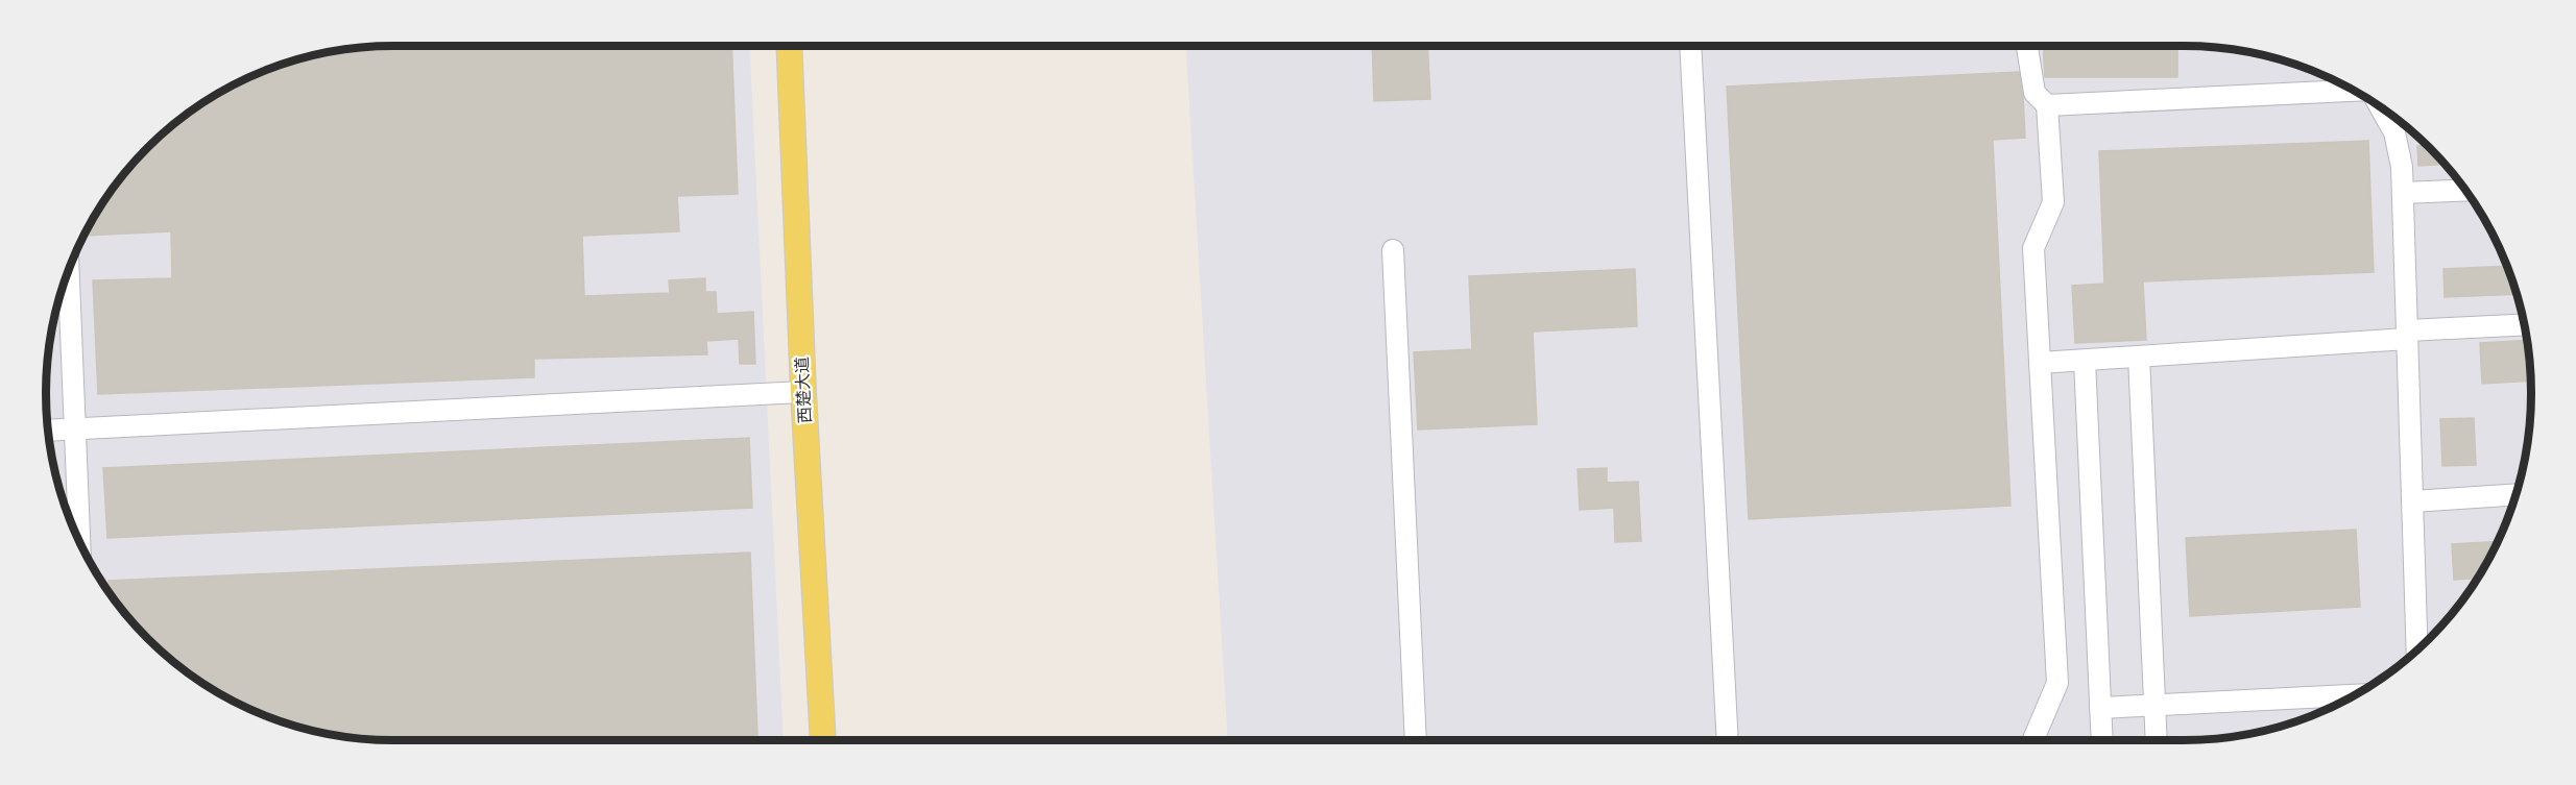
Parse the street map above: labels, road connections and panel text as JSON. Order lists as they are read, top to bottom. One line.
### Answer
{"streets":{"main road":["西楚大道"]}}
